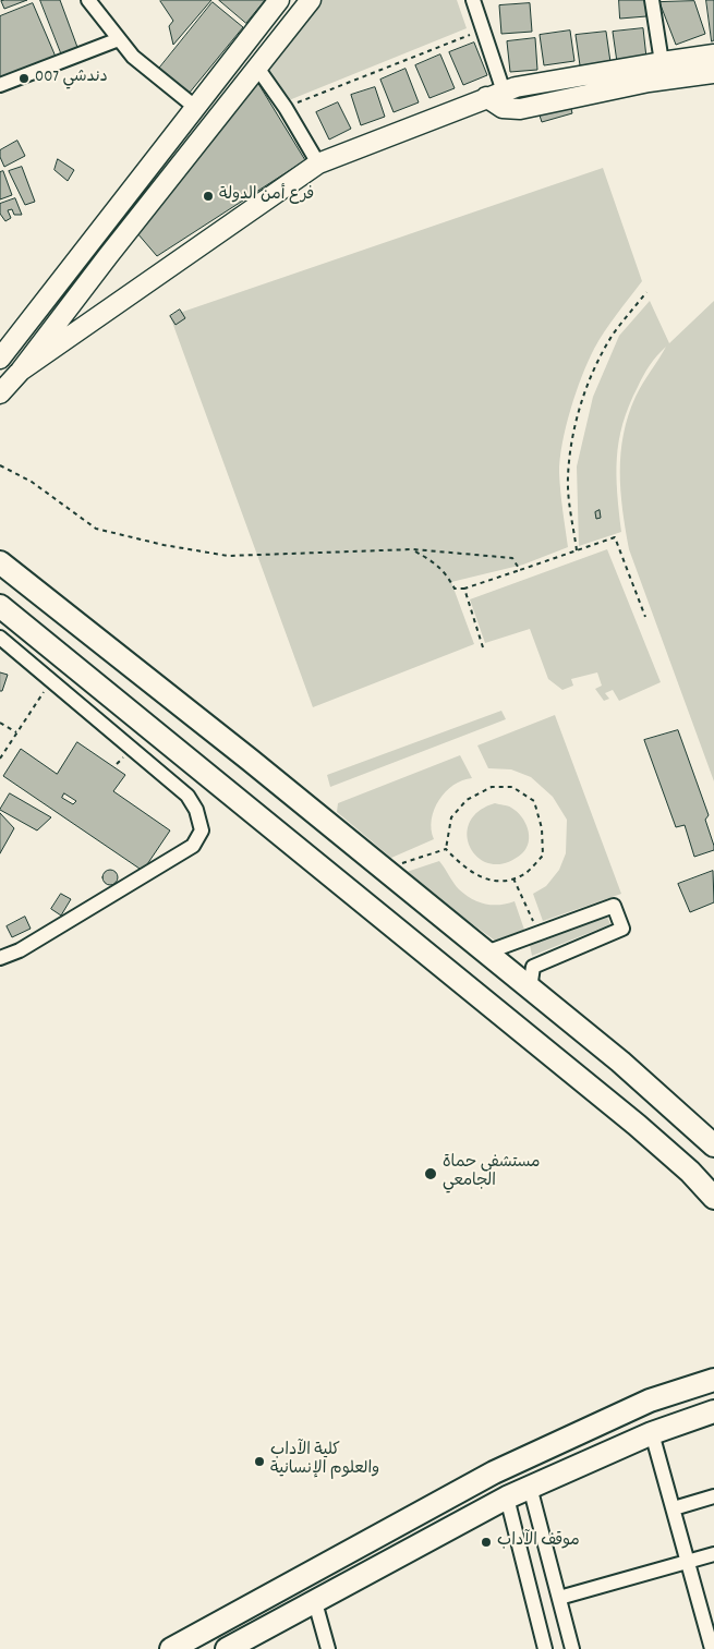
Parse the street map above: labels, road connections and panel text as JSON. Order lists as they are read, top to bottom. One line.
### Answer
{"places":["دندشي 007","فرع أمن الدولة","مستشفى حماة الجامعي","كلية الآداب والعلوم الإنسانية","موقف الآداب"]}
